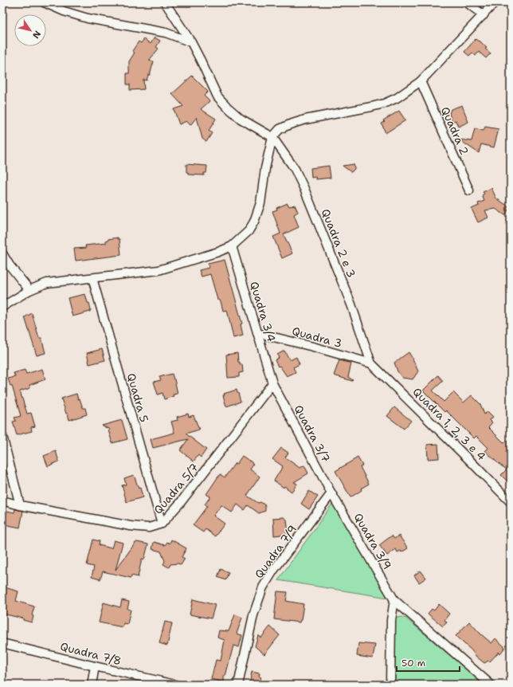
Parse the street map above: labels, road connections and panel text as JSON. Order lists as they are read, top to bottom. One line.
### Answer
{"streets":{"street":["Quadra 2","Quadra 2 e 3","Quadra 3/4","Quadra 3","Quadra 5","Quadra 1, 2, 3 e 4","Quadra 3/7","Quadra 5/7","Quadra 3/9","Quadra 7/9","Quadra 7/8"]},"crossings":[["Quadra 2 e 3","Quadra 3"],["Quadra 2 e 3","Quadra 1, 2, 3 e 4"],["Quadra 3/4","Quadra 3"],["Quadra 3/4","Quadra 3/7"],["Quadra 3/4","Quadra 5/7"],["Quadra 3","Quadra 1, 2, 3 e 4"],["Quadra 5","Quadra 5/7"],["Quadra 3/7","Quadra 5/7"],["Quadra 3/7","Quadra 3/9"],["Quadra 3/7","Quadra 7/9"],["Quadra 3/9","Quadra 7/9"]],"scale_bar":"50 m","north":"bottom right"}
